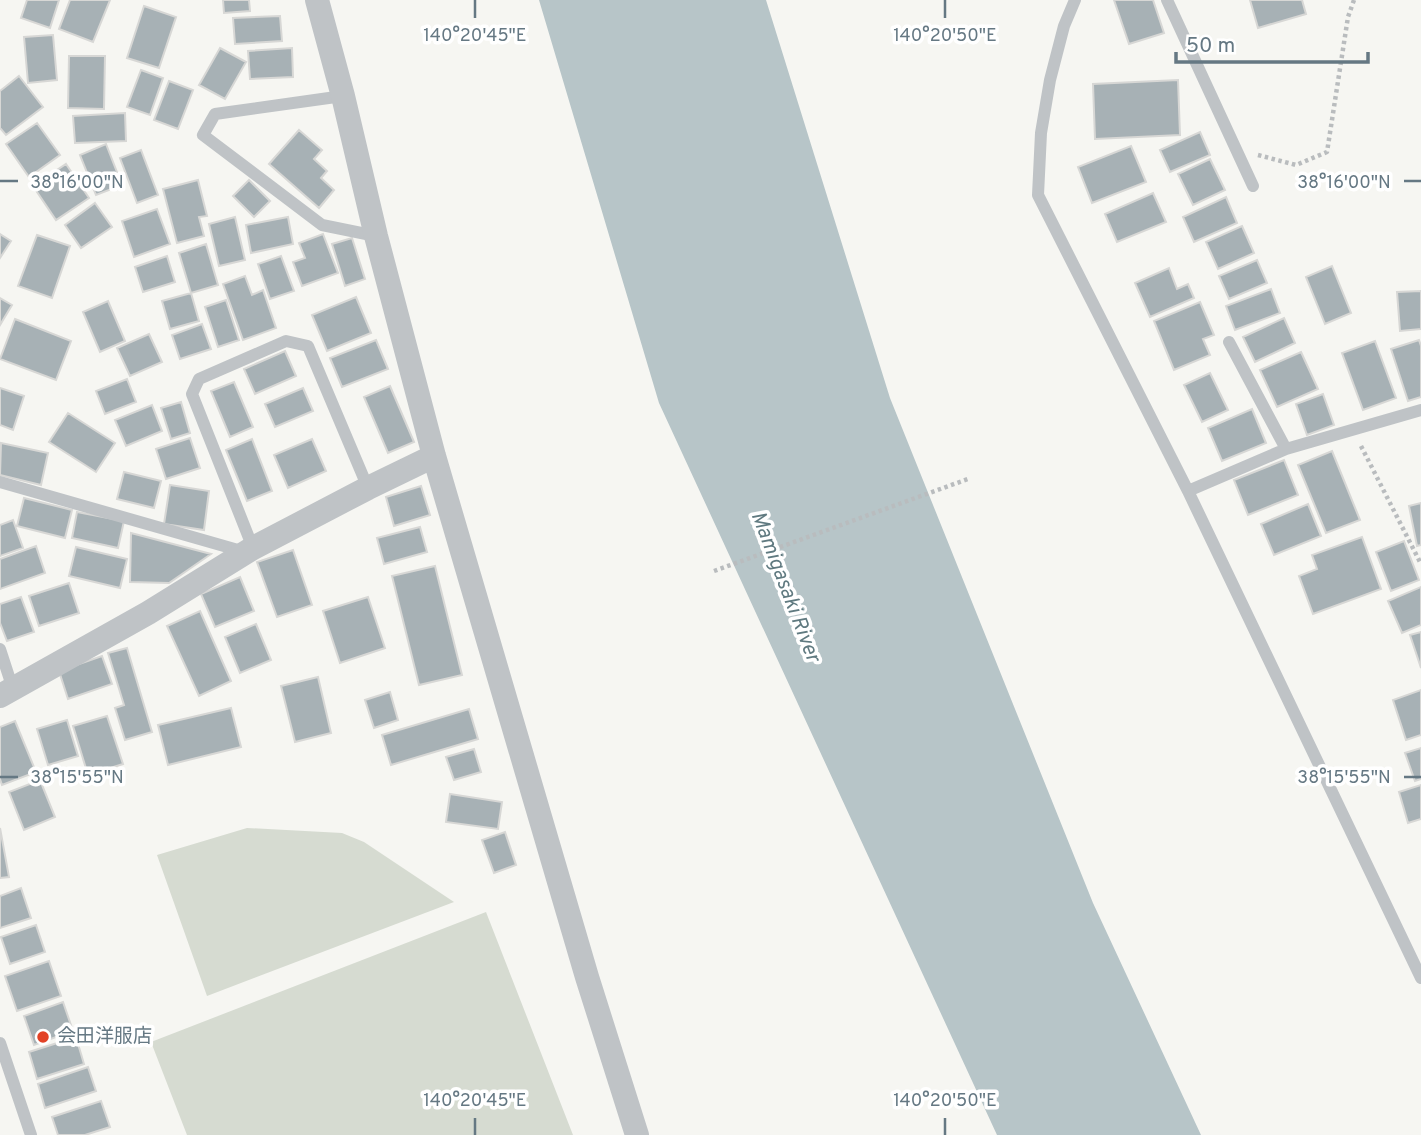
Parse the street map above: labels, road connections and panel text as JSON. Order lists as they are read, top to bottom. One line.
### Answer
{"water":["Mamigasaki River"],"places":["会田洋服店"],"scale_bar":"50 m","coordinates":["140°20'45\"E","140°20'50\"E","38°16'00\"N","38°15'55\"N"]}
